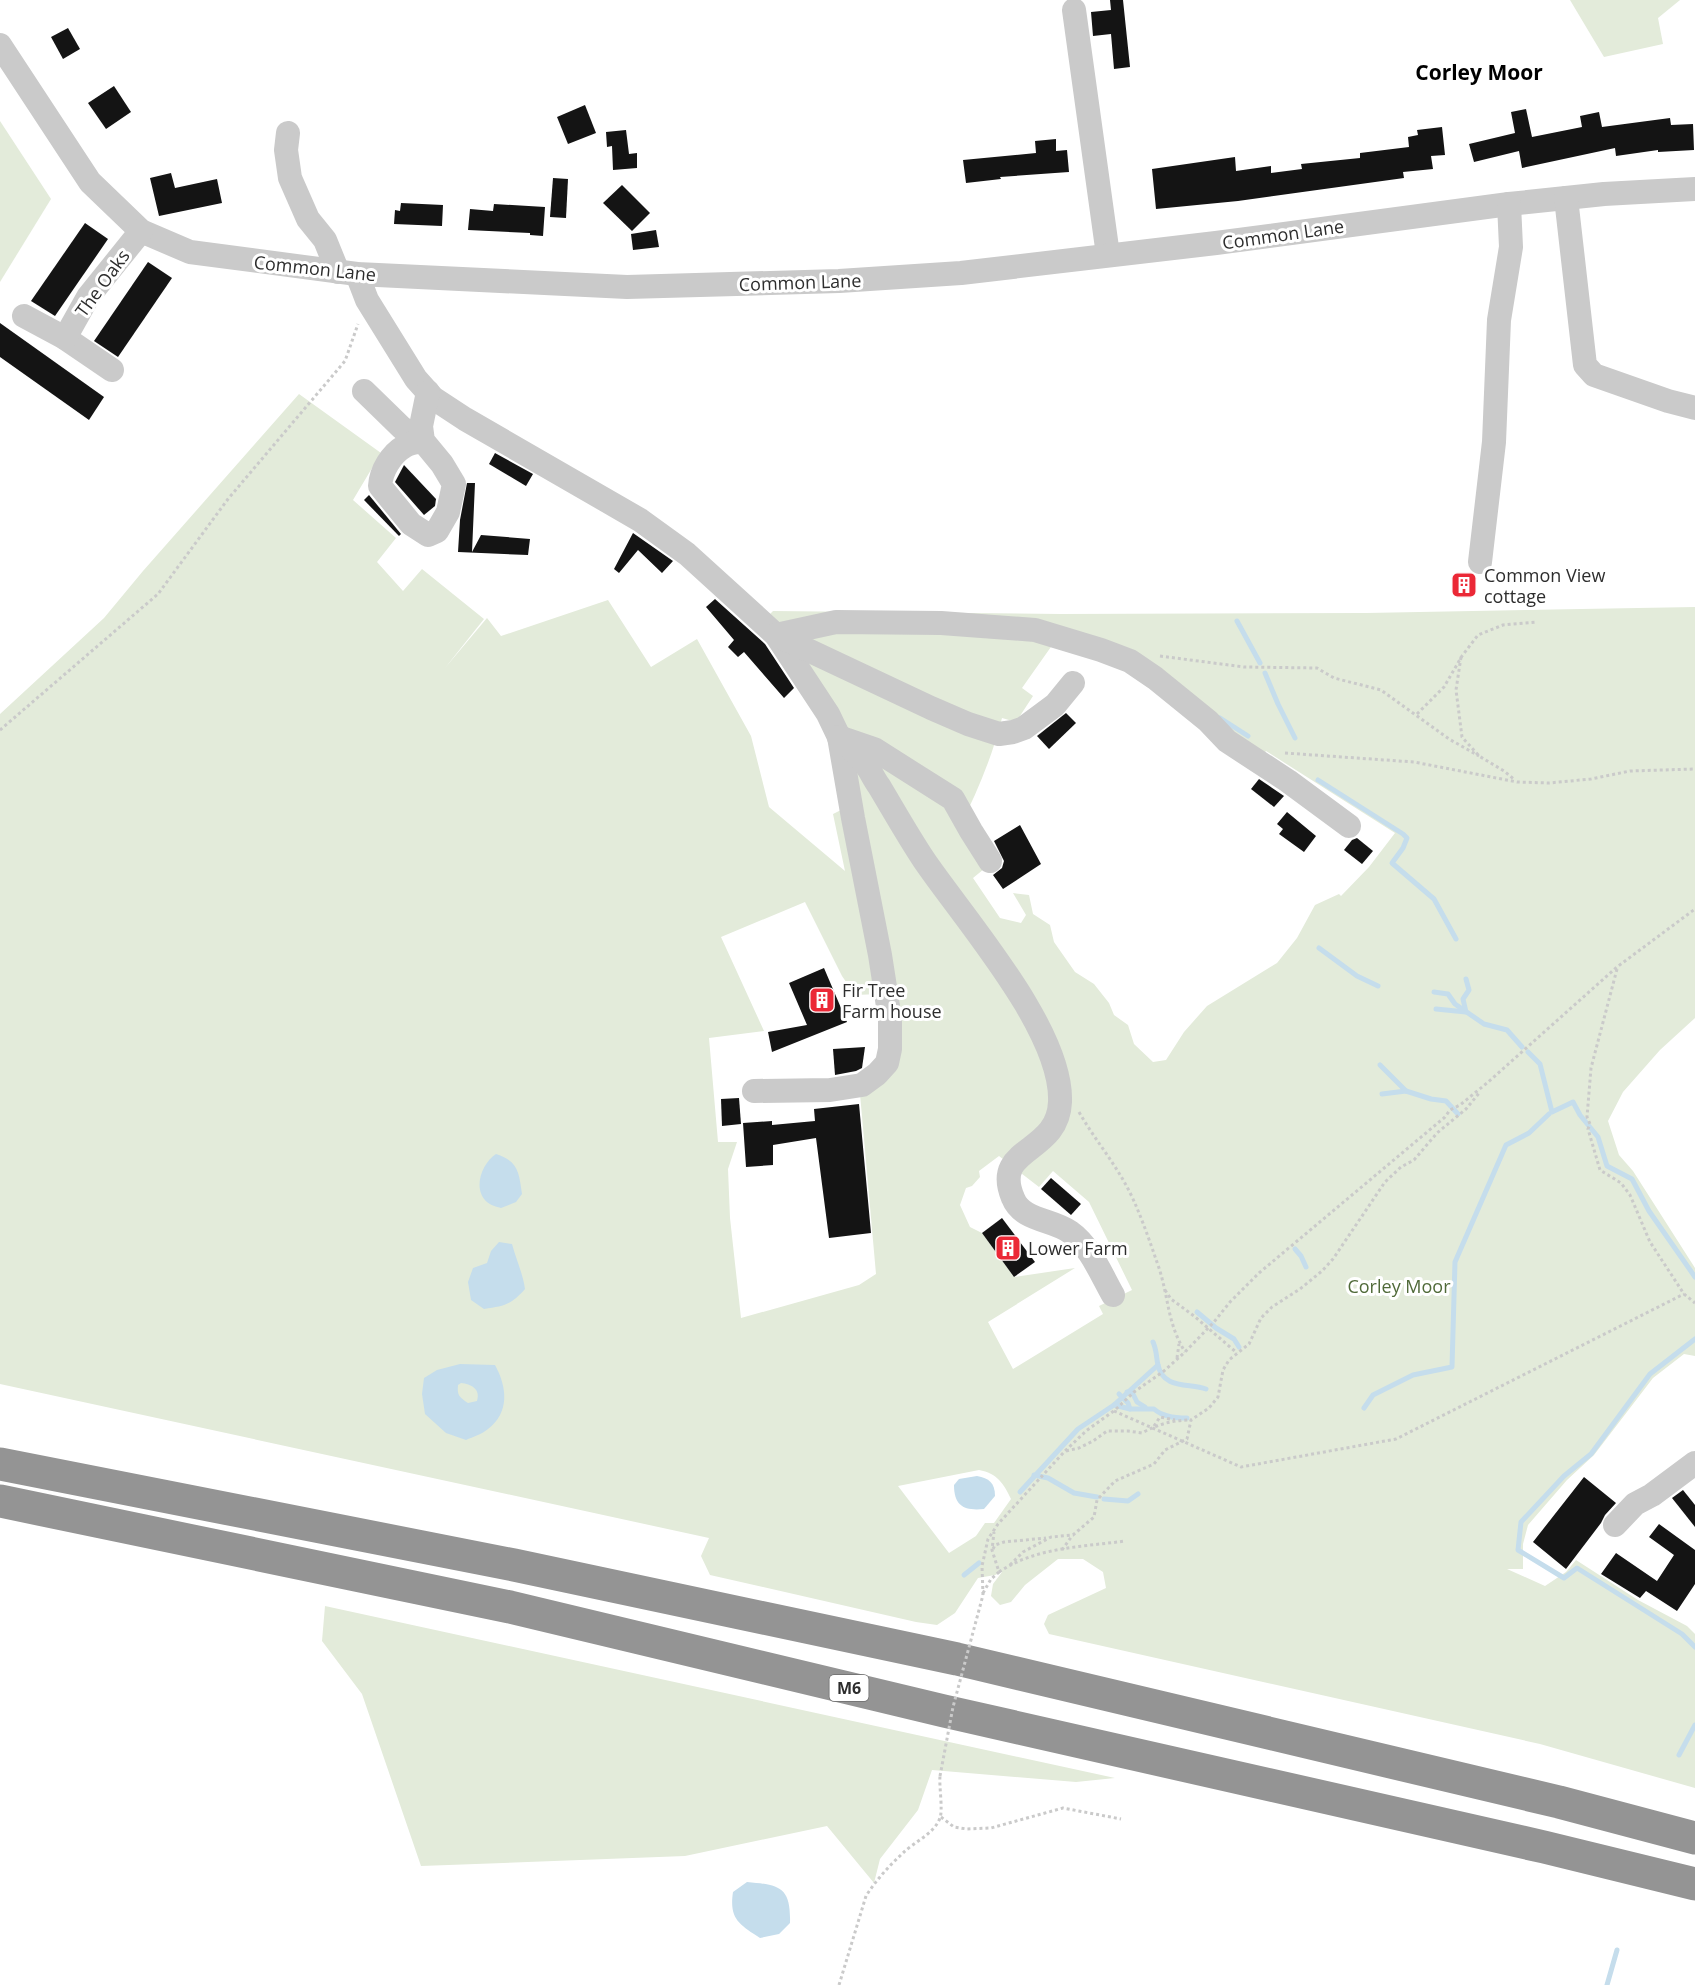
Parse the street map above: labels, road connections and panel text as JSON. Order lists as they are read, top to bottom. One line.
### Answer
{"streets":{"highway":["M6"],"street":["Common Lane","The Oaks"]},"crossings":[["Common Lane","The Oaks"]],"districts":["Corley Moor"],"parks":["Corley Moor"],"places":{"building":["Common View cottage","Fir Tree Farm house","Lower Farm"]}}
